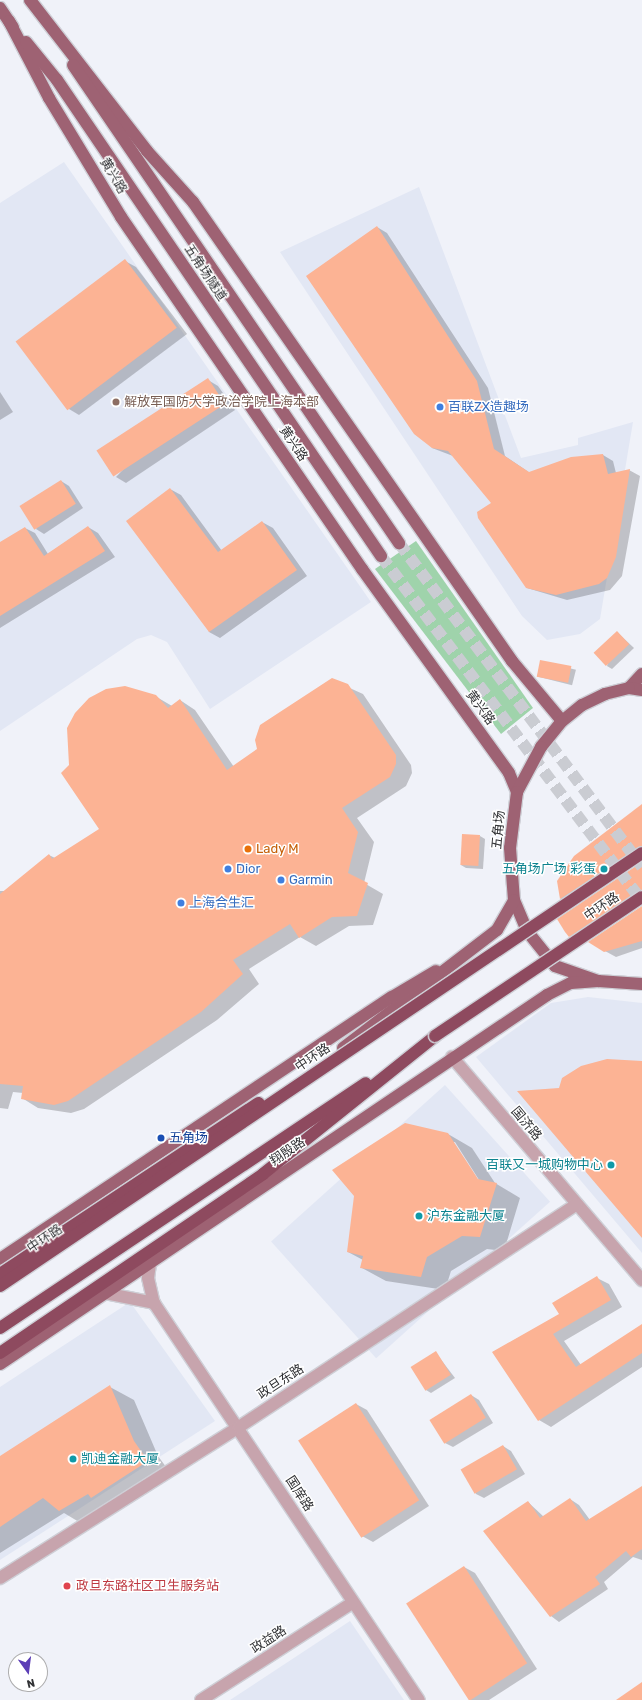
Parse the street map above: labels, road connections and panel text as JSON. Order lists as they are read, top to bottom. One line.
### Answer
{"streets":{"highway":["中环路"],"main road":["黄兴路","五角场隧道","五角场","翔殷路"],"street":["国济路","政旦东路","国庠路","政益路"]},"crossings":[["黄兴路","五角场隧道"],["黄兴路","五角场"],["五角场","翔殷路"],["国济路","翔殷路"],["国济路","政旦东路"],["翔殷路","国庠路"],["政旦东路","国庠路"],["国庠路","政益路"]],"places":["解放军国防大学政治学院上海本部","百联ZX造趣场","Lady M","Dior","五角场广场 彩蛋","Garmin","上海合生汇","五角场","百联又一城购物中心","沪东金融大厦","凯迪金融大厦","政旦东路社区卫生服务站"],"north":"bottom"}
